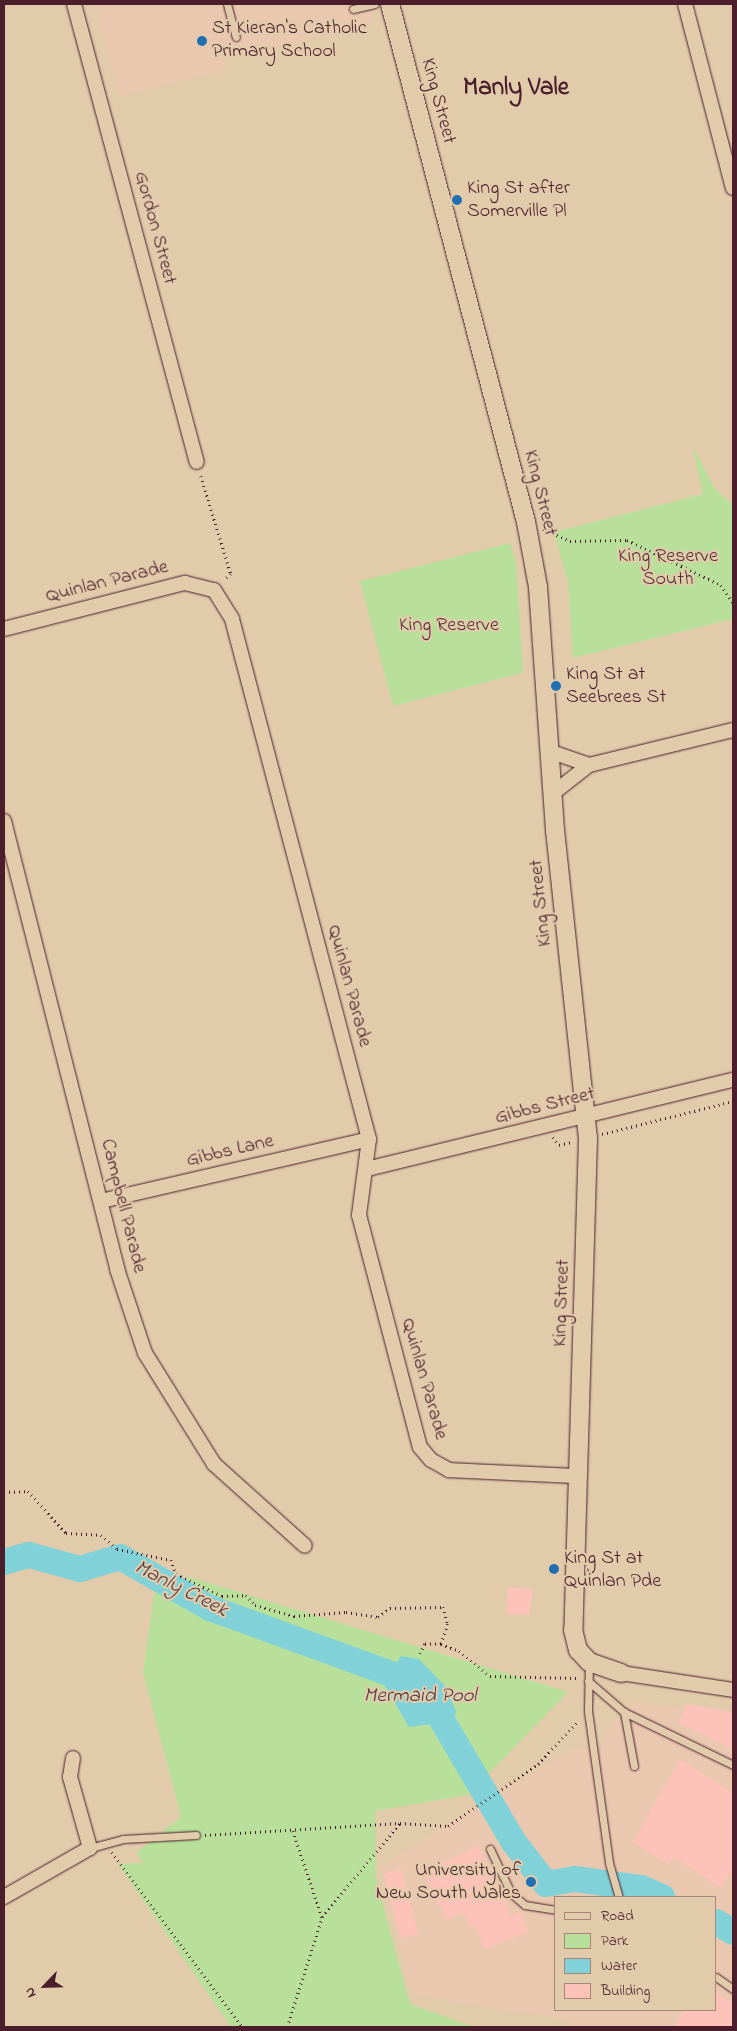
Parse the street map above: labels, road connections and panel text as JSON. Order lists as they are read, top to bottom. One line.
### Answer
{"streets":{"street":["King Street","Gordon Street","Quinlan Parade","Gibbs Street","Gibbs Lane","Campbell Parade"]},"crossings":[["King Street","Quinlan Parade"],["King Street","Gibbs Street"],["Quinlan Parade","Gibbs Street"],["Quinlan Parade","Gibbs Lane"],["Gibbs Lane","Campbell Parade"]],"districts":["Manly Vale"],"water":["Manly Creek","Mermaid Pool"],"parks":["King Reserve South","King Reserve"],"places":["St Kieran's Catholic Primary School","King St after Somerville Pl","King St at Seebrees St","King St at Quinlan Pde","University of New South Wales"],"legend":["Road","Park","Water","Building"],"north":"bottom left"}
